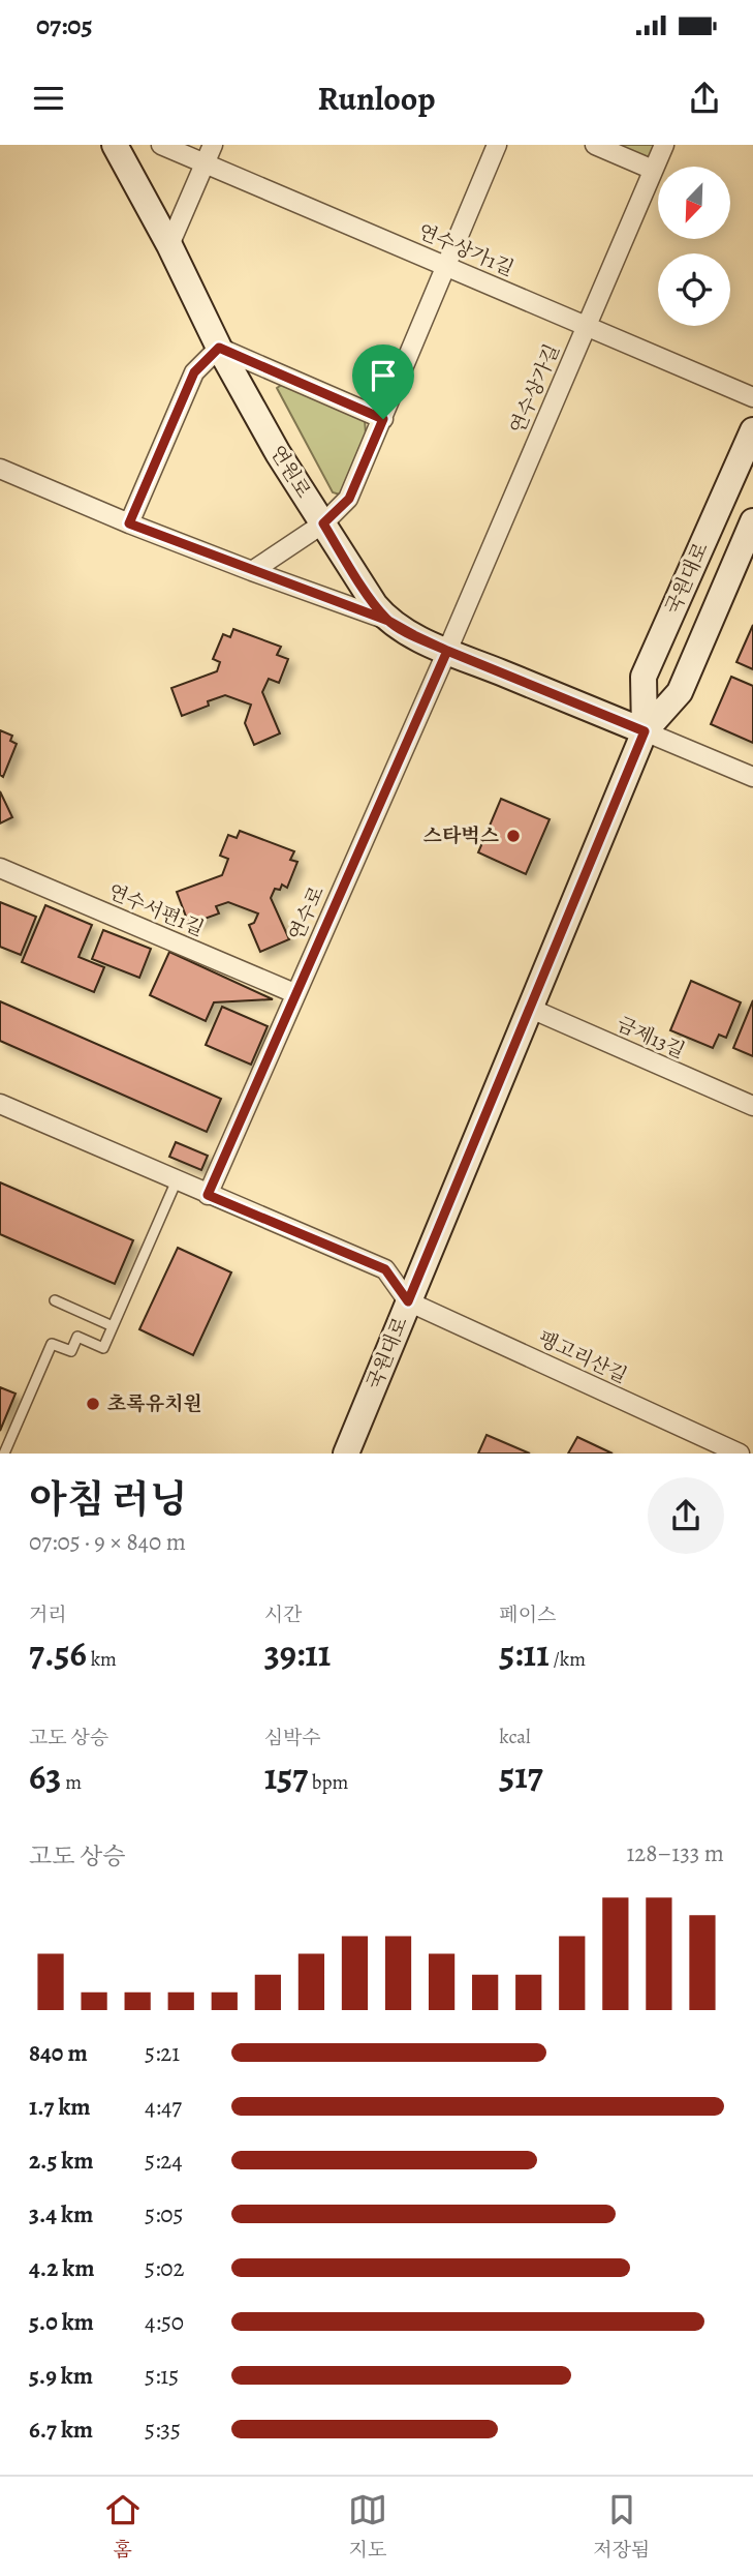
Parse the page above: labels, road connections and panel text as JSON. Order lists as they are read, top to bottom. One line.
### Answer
{"streets":{"street":["연수상가1길","연수상가길","연원로","국원대로","연수서편1길","연수로","금제13길","팽고리산길"]},"crossings":[["연수상가1길","연수상가길"],["연수상가길","연원로"],["연수상가길","연수로"],["연원로","국원대로"],["연원로","연수로"],["국원대로","금제13길"],["국원대로","팽고리산길"],["연수서편1길","연수로"]],"places":["스타벅스","초록유치원"],"north":"bottom left","page":{"status":"07:05","header":"Runloop","heading":["아침 러닝","07:05 · 9 × 840 m"],"stats":[["거리","7.56 km"],["시간","39:11"],["페이스","5:11 /km"],["고도 상승","63 m"],["심박수","157 bpm"],["kcal","517"]],"chart":["고도 상승","128–133 m"],"list":[{"name":"840 m","note":"5:21"},{"name":"1.7 km","note":"4:47"},{"name":"2.5 km","note":"5:24"},{"name":"3.4 km","note":"5:05"},{"name":"4.2 km","note":"5:02"},{"name":"5.0 km","note":"4:50"},{"name":"5.9 km","note":"5:15"},{"name":"6.7 km","note":"5:35"}],"tabs":["홈","지도","저장됨"]}}
